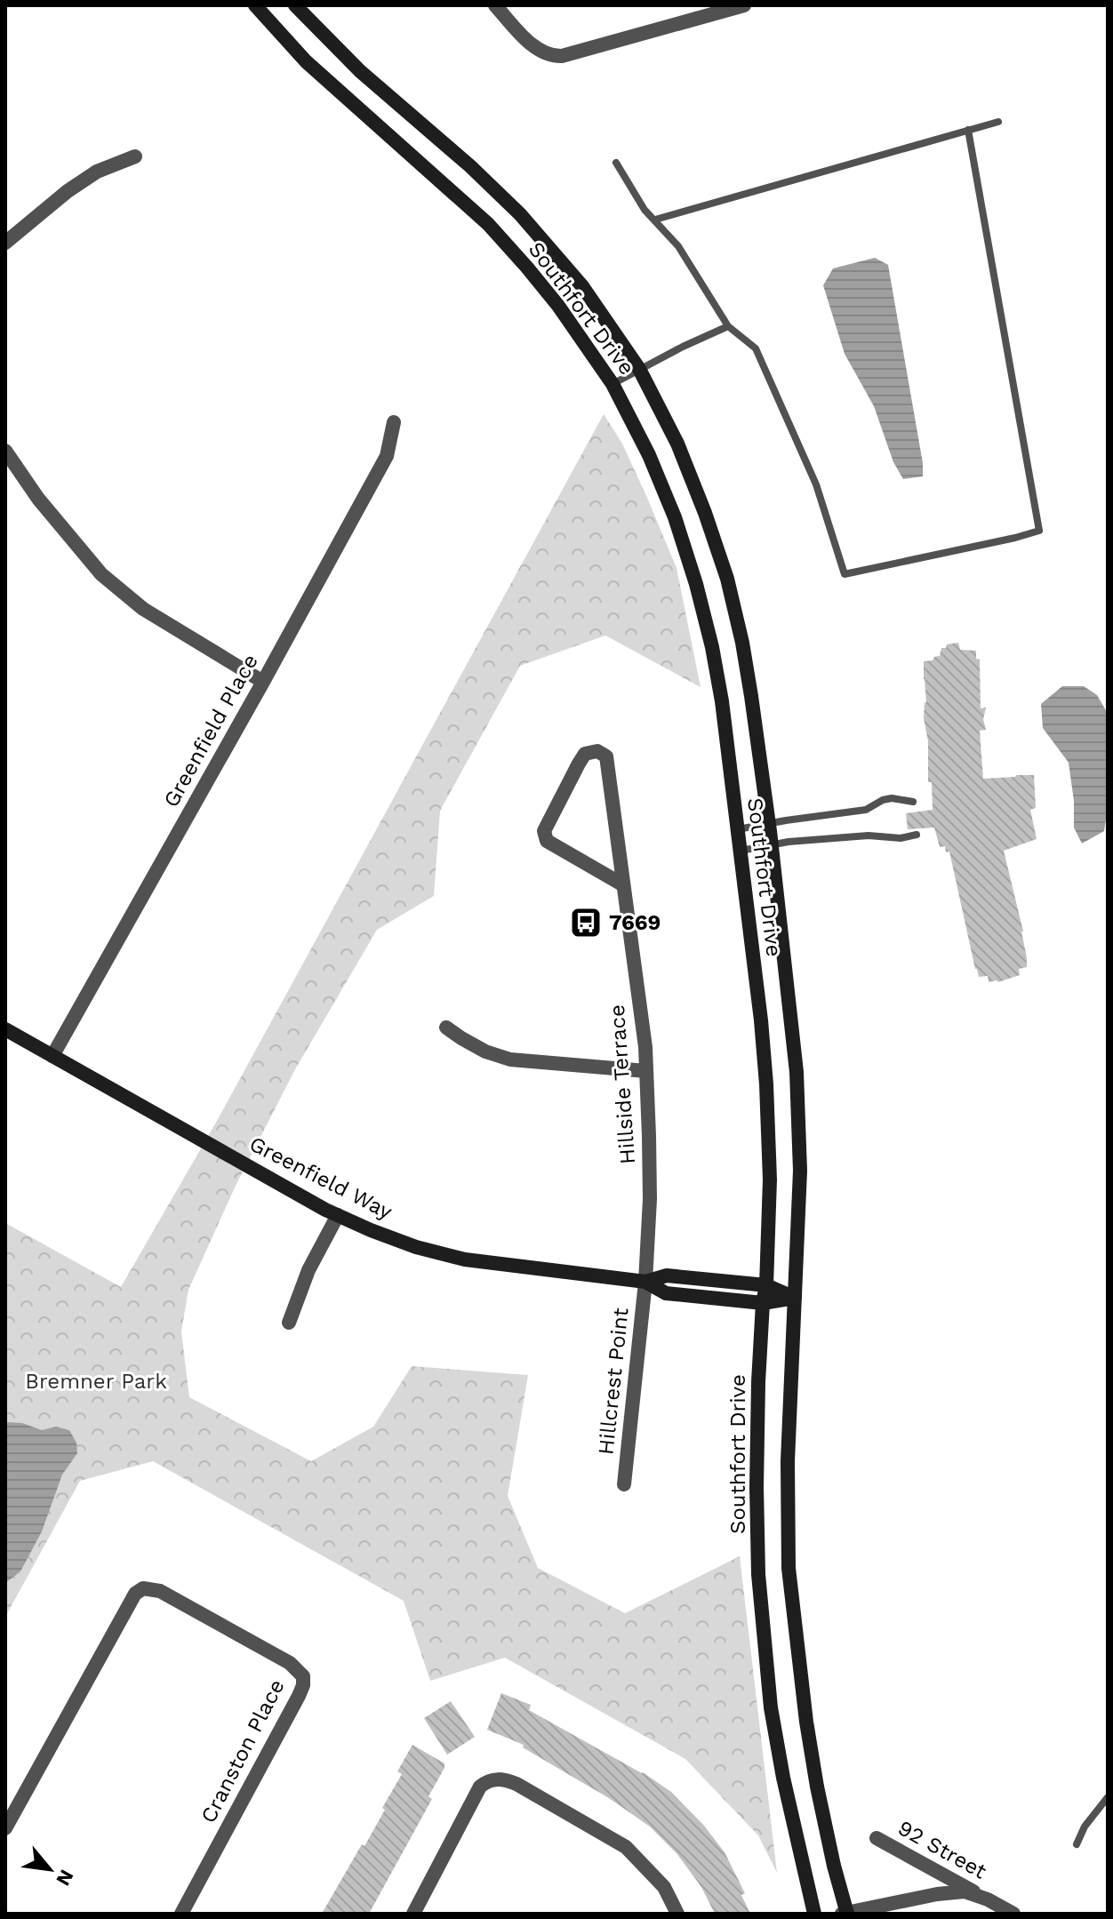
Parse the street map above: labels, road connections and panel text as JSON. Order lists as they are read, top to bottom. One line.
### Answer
{"streets":{"main road":["Southfort Drive","Greenfield Way"],"street":["Greenfield Place","Hillside Terrace","Hillcrest Point","Cranston Place","92 Street"]},"crossings":[["Southfort Drive","Greenfield Way"],["Southfort Drive","92 Street"],["Greenfield Place","Greenfield Way"],["Hillside Terrace","Greenfield Way"],["Hillside Terrace","Hillcrest Point"],["Greenfield Way","Hillcrest Point"]],"parks":["Bremner Park"],"places":{"bus stop":["7669"]},"north":"bottom right"}
